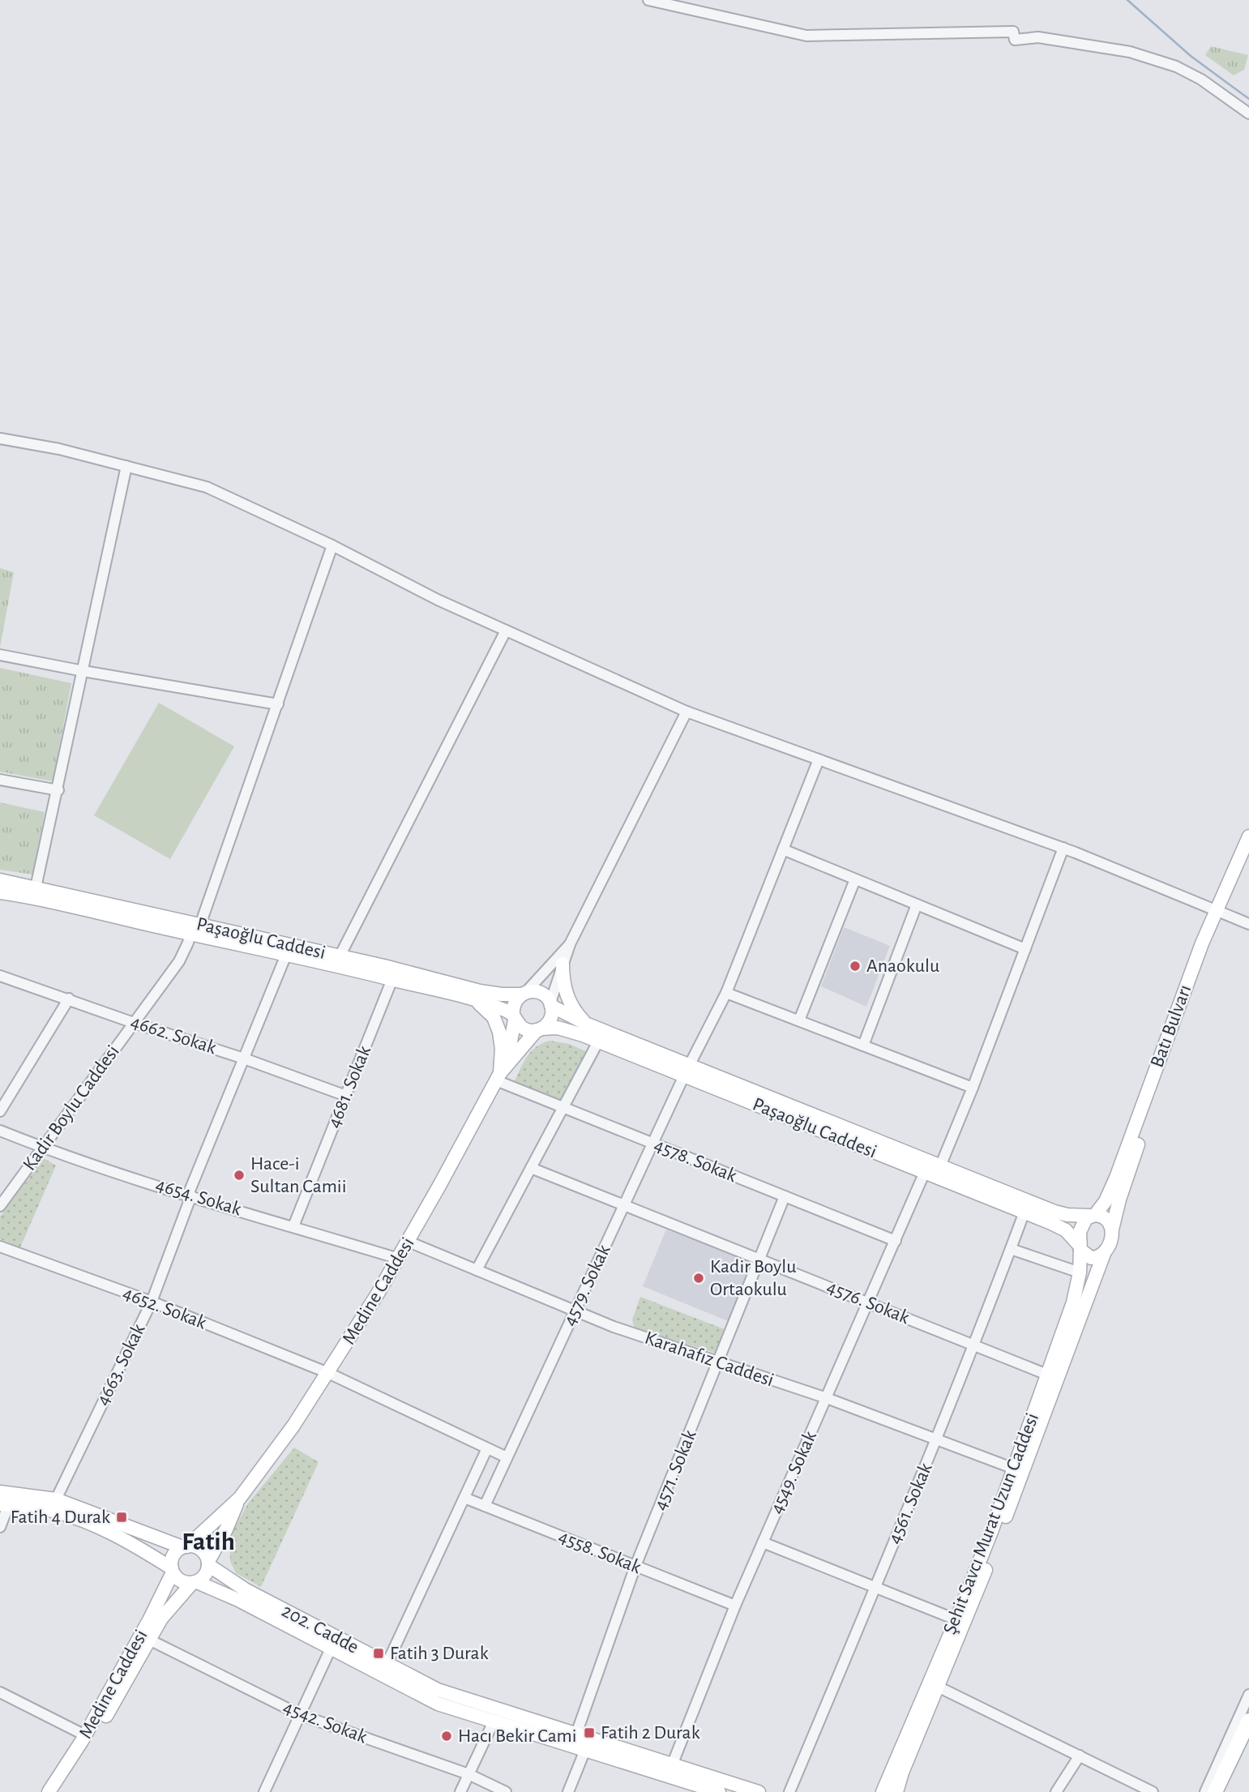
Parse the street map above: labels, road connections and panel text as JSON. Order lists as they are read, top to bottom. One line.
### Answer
{"streets":{"street":["Paşaoğlu Caddesi","Batı Bulvarı","4662. Sokak","4681. Sokak","Kadir Boylu Caddesi","4578. Sokak","4654. Sokak","4579. Sokak","Medine Caddesi","4576. Sokak","4652. Sokak","Karahafız Caddesi","4663. Sokak","4571. Sokak","4549. Sokak","4561. Sokak","Şehit Savcı Murat Uzun Caddesi","4558. Sokak","202. Cadde","4542. Sokak"]},"crossings":[["Paşaoğlu Caddesi","Batı Bulvarı"],["Paşaoğlu Caddesi","4681. Sokak"],["Paşaoğlu Caddesi","Kadir Boylu Caddesi"],["Paşaoğlu Caddesi","4579. Sokak"],["Paşaoğlu Caddesi","Medine Caddesi"],["Paşaoğlu Caddesi","4663. Sokak"],["Paşaoğlu Caddesi","4549. Sokak"],["Paşaoğlu Caddesi","4561. Sokak"],["Paşaoğlu Caddesi","Şehit Savcı Murat Uzun Caddesi"],["Batı Bulvarı","Şehit Savcı Murat Uzun Caddesi"],["4662. Sokak","4681. Sokak"],["4662. Sokak","Kadir Boylu Caddesi"],["4662. Sokak","4663. Sokak"],["4681. Sokak","4654. Sokak"],["Kadir Boylu Caddesi","4654. Sokak"],["4578. Sokak","4579. Sokak"],["4578. Sokak","Medine Caddesi"],["4578. Sokak","4571. Sokak"],["4578. Sokak","4549. Sokak"],["4654. Sokak","Medine Caddesi"],["4654. Sokak","4663. Sokak"],["4579. Sokak","4576. Sokak"],["4579. Sokak","4652. Sokak"],["4579. Sokak","Karahafız Caddesi"],["4579. Sokak","4558. Sokak"],["Medine Caddesi","4652. Sokak"],["Medine Caddesi","Karahafız Caddesi"],["Medine Caddesi","202. Cadde"],["Medine Caddesi","4542. Sokak"],["4576. Sokak","4571. Sokak"],["4576. Sokak","4549. Sokak"],["4576. Sokak","4561. Sokak"],["4576. Sokak","Şehit Savcı Murat Uzun Caddesi"],["4652. Sokak","4663. Sokak"],["Karahafız Caddesi","4571. Sokak"],["Karahafız Caddesi","4549. Sokak"],["Karahafız Caddesi","4561. Sokak"],["Karahafız Caddesi","Şehit Savcı Murat Uzun Caddesi"],["4571. Sokak","4558. Sokak"],["4571. Sokak","202. Cadde"],["4549. Sokak","4558. Sokak"],["4549. Sokak","202. Cadde"]],"districts":["Fatih"],"places":{"other":["Anaokulu","Hace-i Sultan Camii","Kadir Boylu Ortaokulu","Hacı Bekir Cami"],"transit":["Fatih 4 Durak","Fatih 3 Durak","Fatih 2 Durak"]}}
